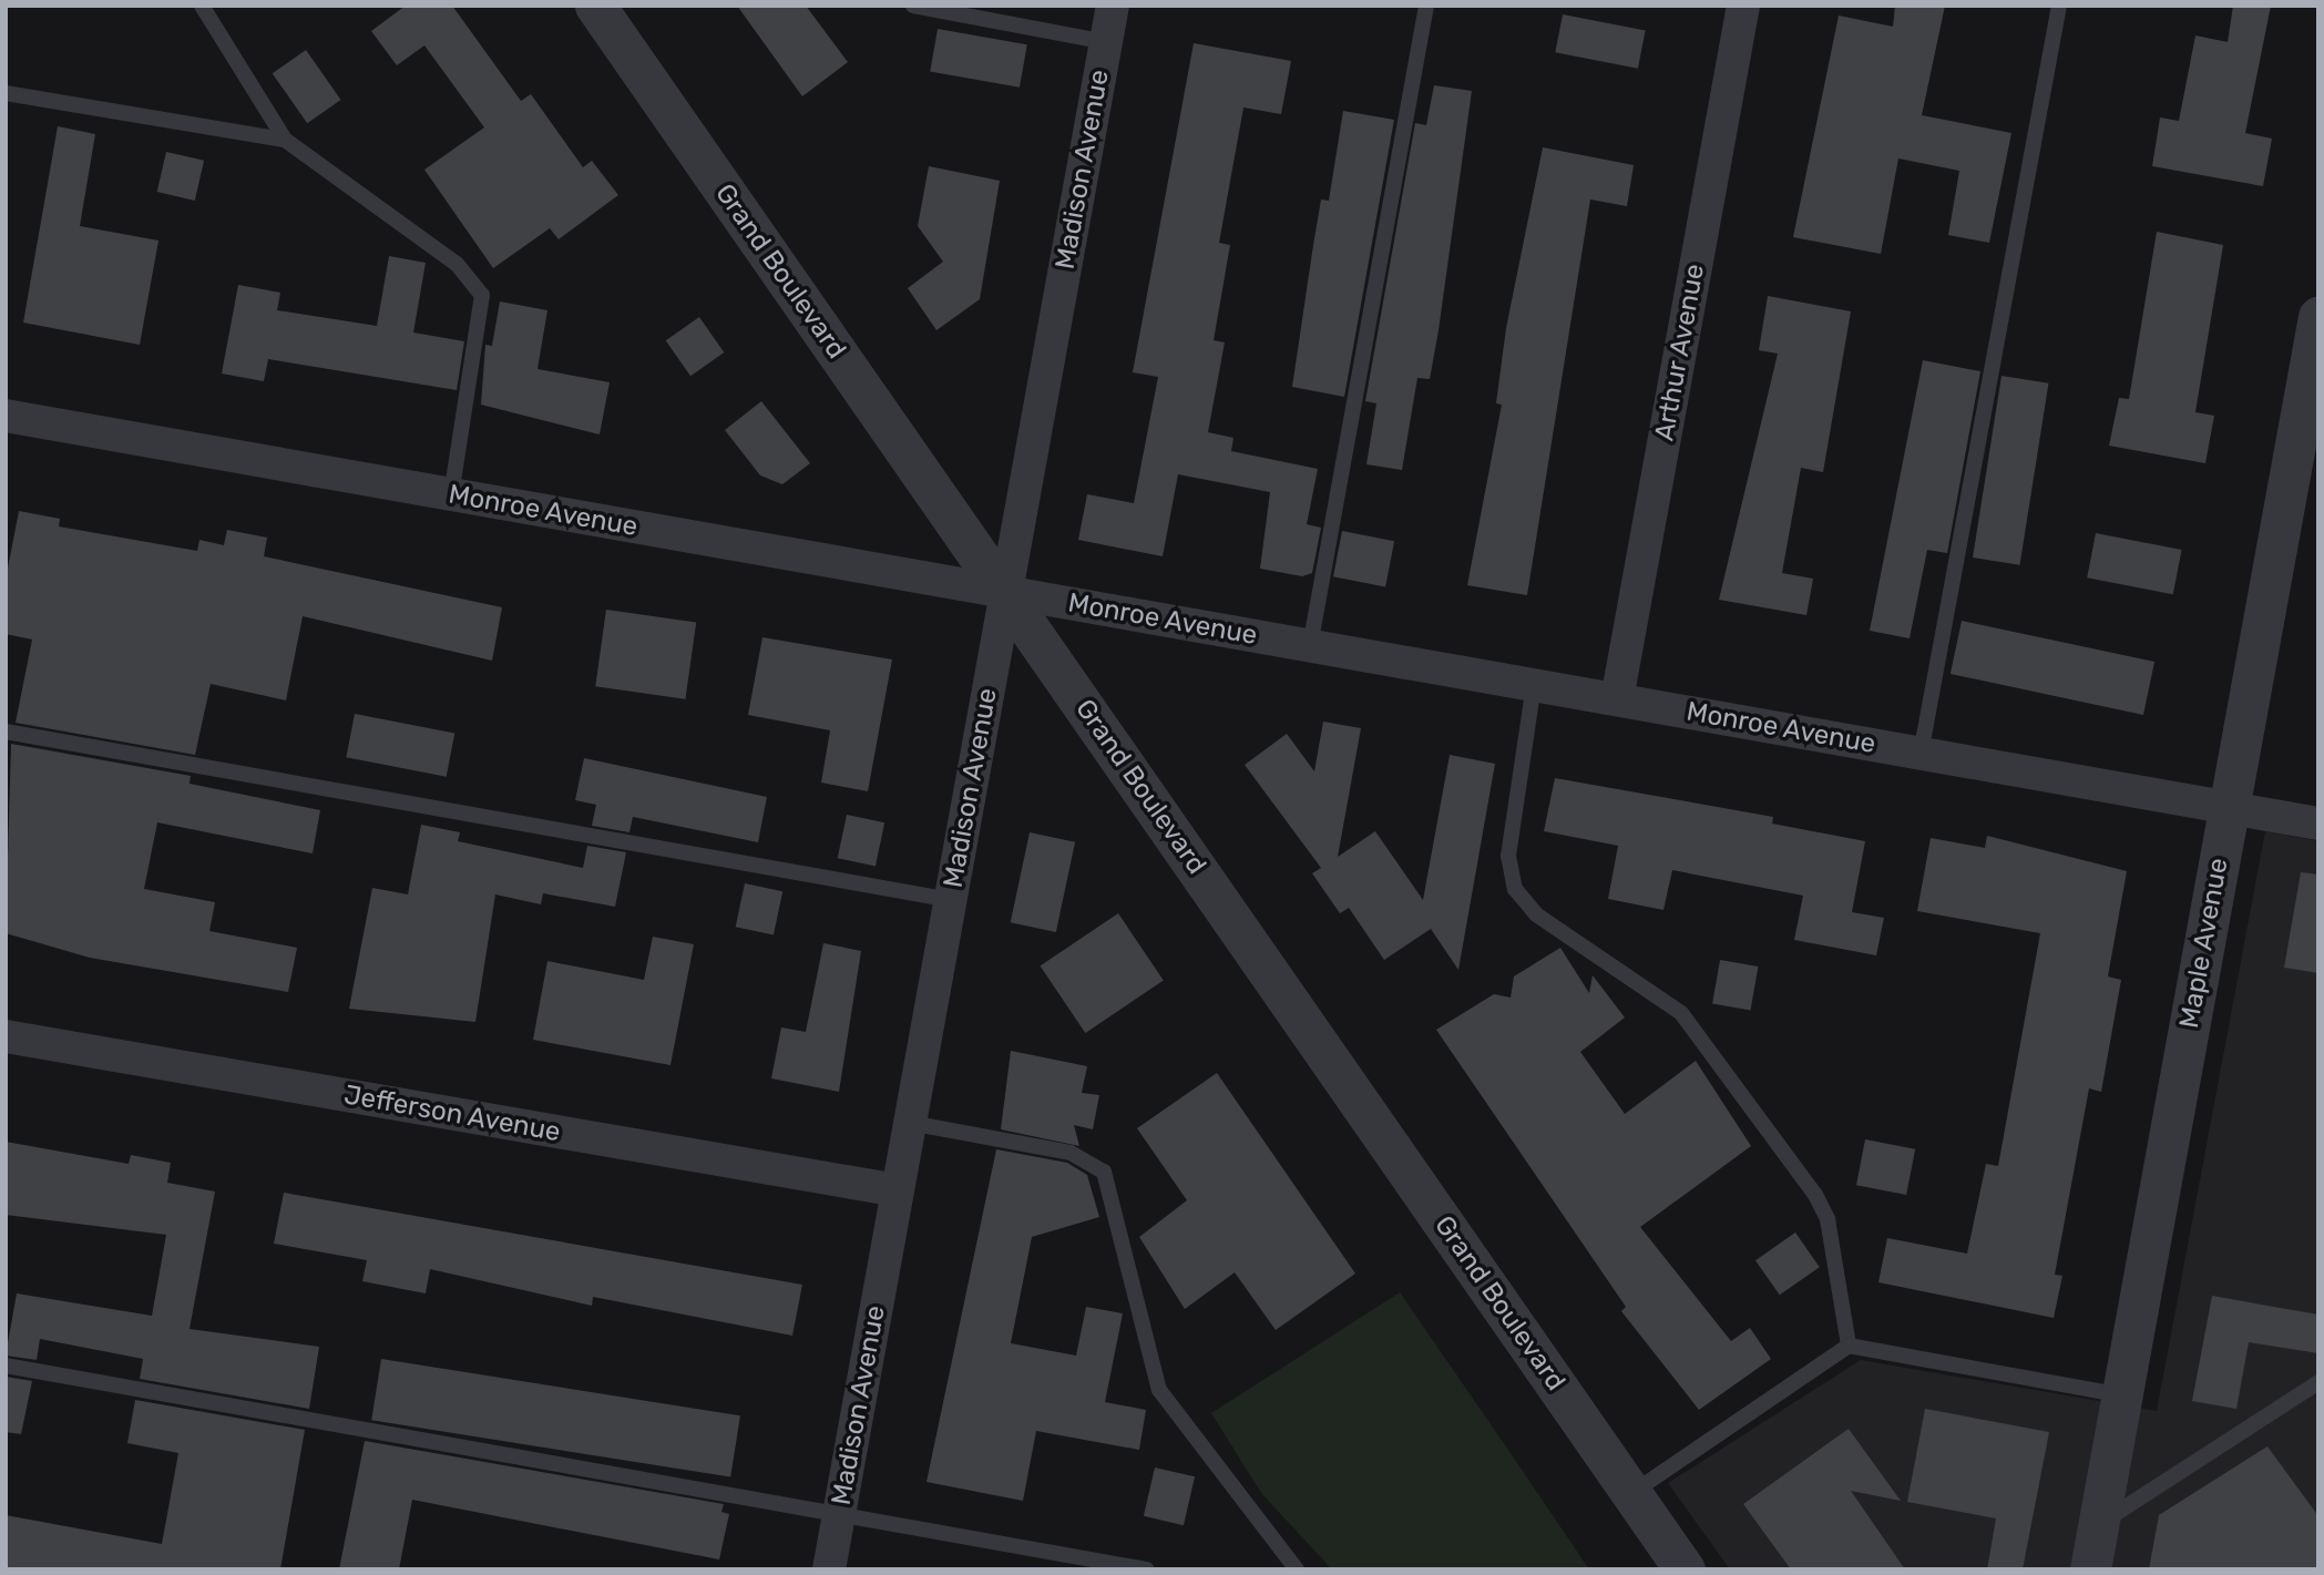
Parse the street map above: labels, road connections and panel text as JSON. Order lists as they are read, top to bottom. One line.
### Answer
{"streets":{"street":["Madison Avenue","Grand Boulevard","Arthur Avenue","Monroe Avenue","Maple Avenue","Jefferson Avenue"]},"crossings":[["Madison Avenue","Grand Boulevard"],["Madison Avenue","Monroe Avenue"],["Madison Avenue","Jefferson Avenue"],["Grand Boulevard","Monroe Avenue"],["Arthur Avenue","Monroe Avenue"],["Monroe Avenue","Maple Avenue"]]}
